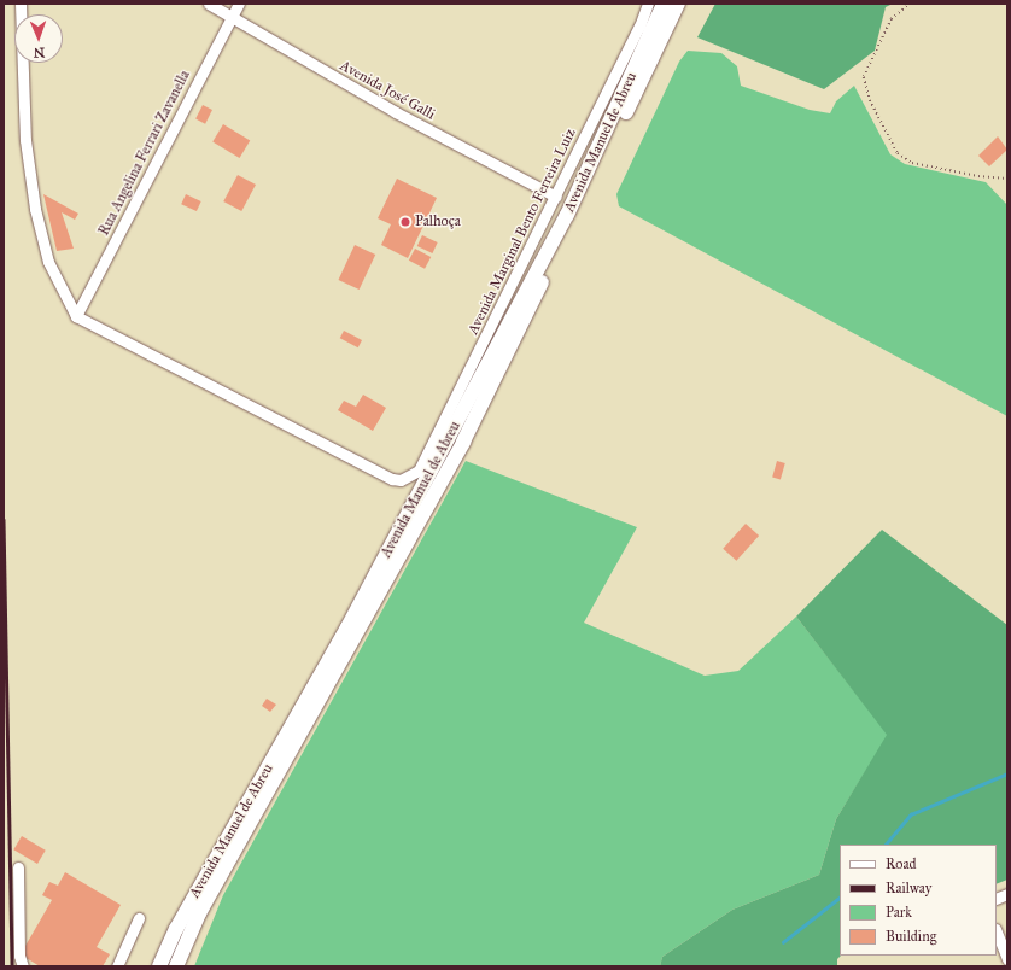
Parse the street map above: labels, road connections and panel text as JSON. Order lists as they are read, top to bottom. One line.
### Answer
{"streets":{"main road":["Avenida Manuel de Abreu"],"street":["Avenida José Galli","Rua Angelina Ferrari Zavanella","Avenida Marginal Bento Ferreira Luiz"]},"crossings":[["Avenida José Galli","Rua Angelina Ferrari Zavanella"],["Avenida José Galli","Avenida Marginal Bento Ferreira Luiz"],["Rua Angelina Ferrari Zavanella","Avenida Marginal Bento Ferreira Luiz"]],"places":["Palhoça"],"legend":["Road","Railway","Park","Building"],"north":"bottom"}
